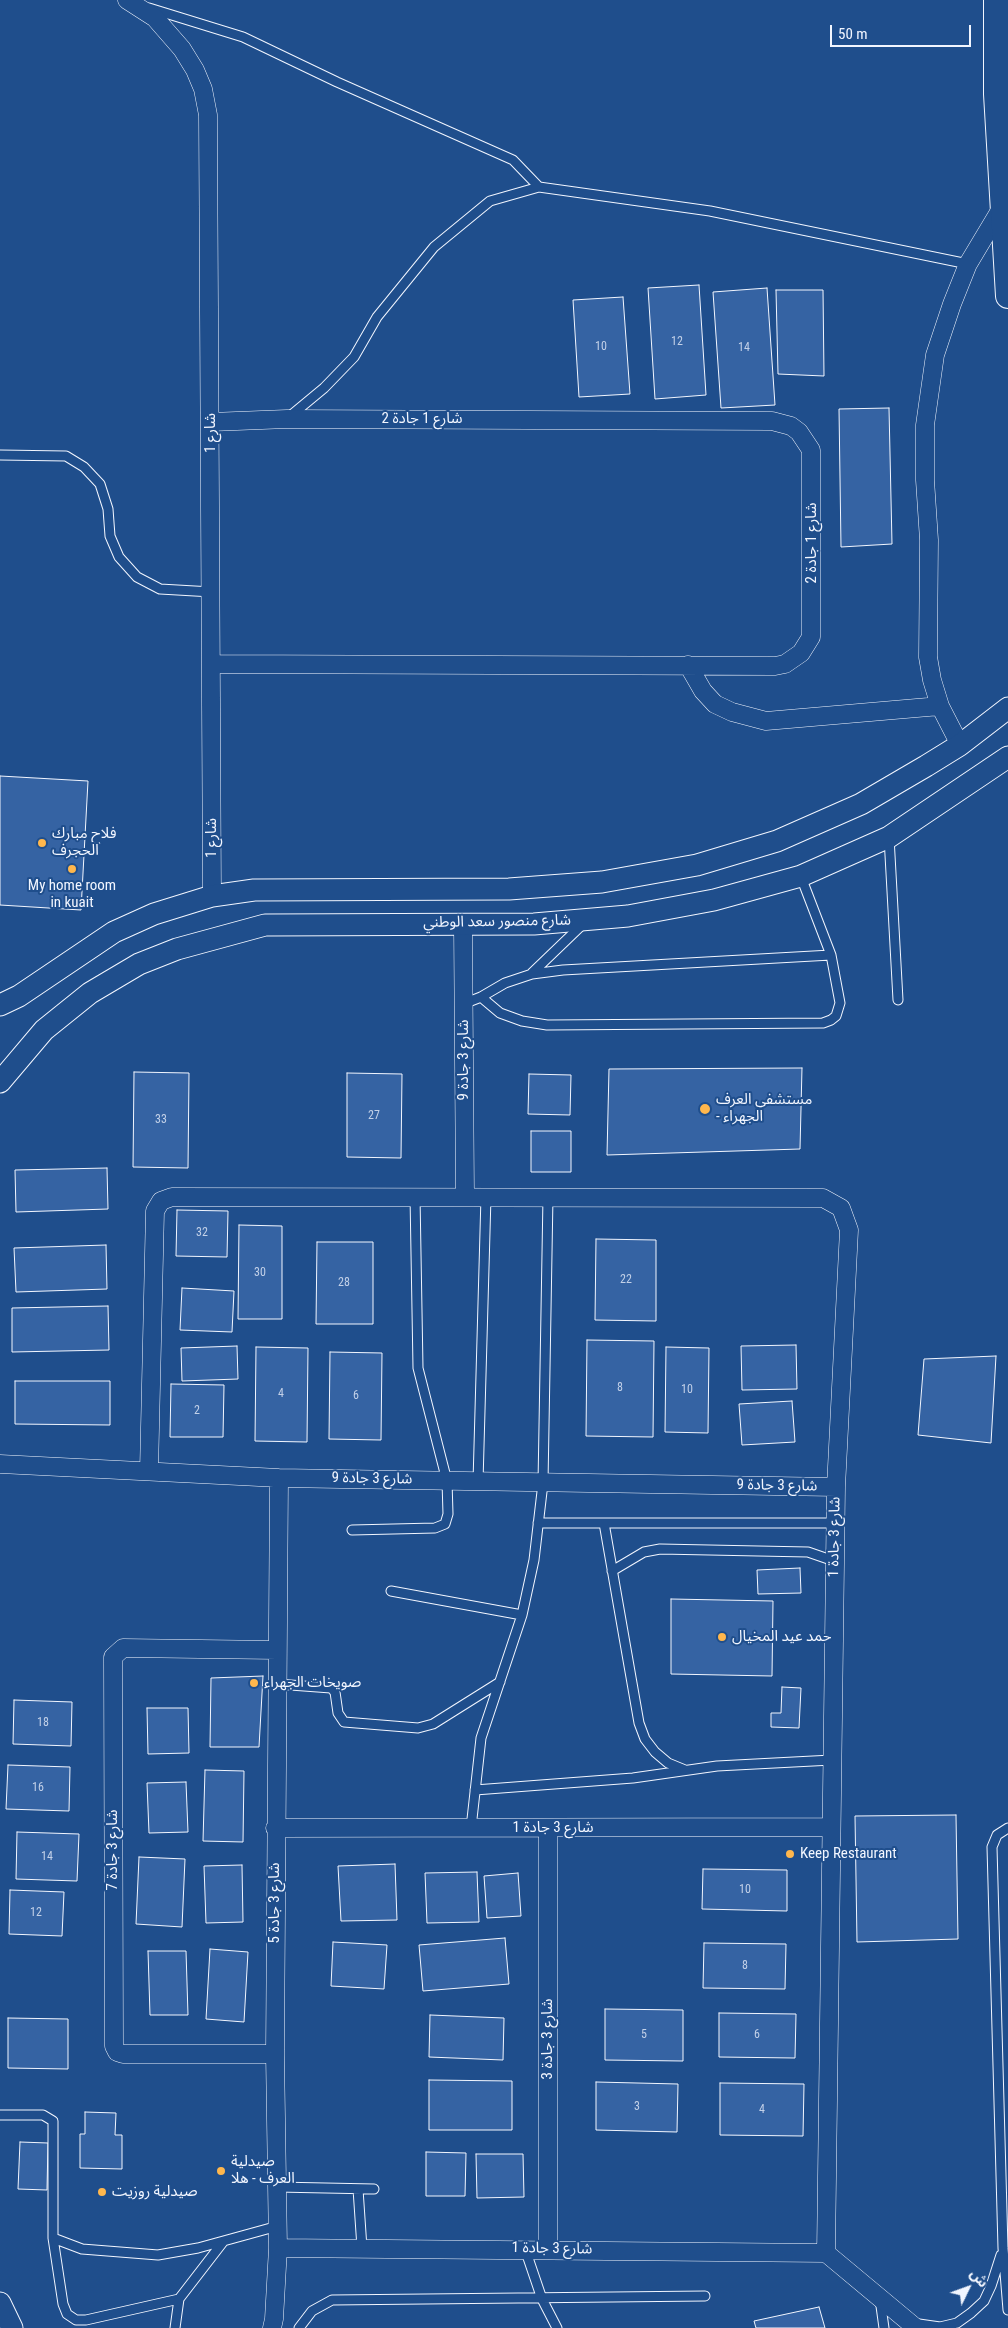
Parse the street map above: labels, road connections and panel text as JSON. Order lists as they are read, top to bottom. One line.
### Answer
{"streets":{"street":["شارع 1 جادة 2","شارع 1","شارع منصور سعد الوطني","شارع 3 جادة 9","شارع 3 جادة 1","شارع 3 جادة 7","شارع 3 جادة 5","شارع 3 جادة 3"]},"crossings":[["شارع 1 جادة 2","شارع 1"],["شارع منصور سعد الوطني","شارع 3 جادة 9"],["شارع 3 جادة 9","شارع 3 جادة 1"],["شارع 3 جادة 9","شارع 3 جادة 5"],["شارع 3 جادة 1","شارع 3 جادة 5"],["شارع 3 جادة 1","شارع 3 جادة 3"],["شارع 3 جادة 7","شارع 3 جادة 5"]],"places":["فلاح مبارك الحجرف","My home room in kuait","مستشفى العرف - الجهراء","حمد عيد المخيال","صويخات الجهراء","Keep Restaurant","صيدلية العرف - هلا","صيدلية روزيت"],"house_numbers":["12","10","14","27","33","32","30","22","28","8","10","4","6","2","18","16","14","10","12","8","5","6","3","4"],"scale_bar":"50 m","north":"top right"}
